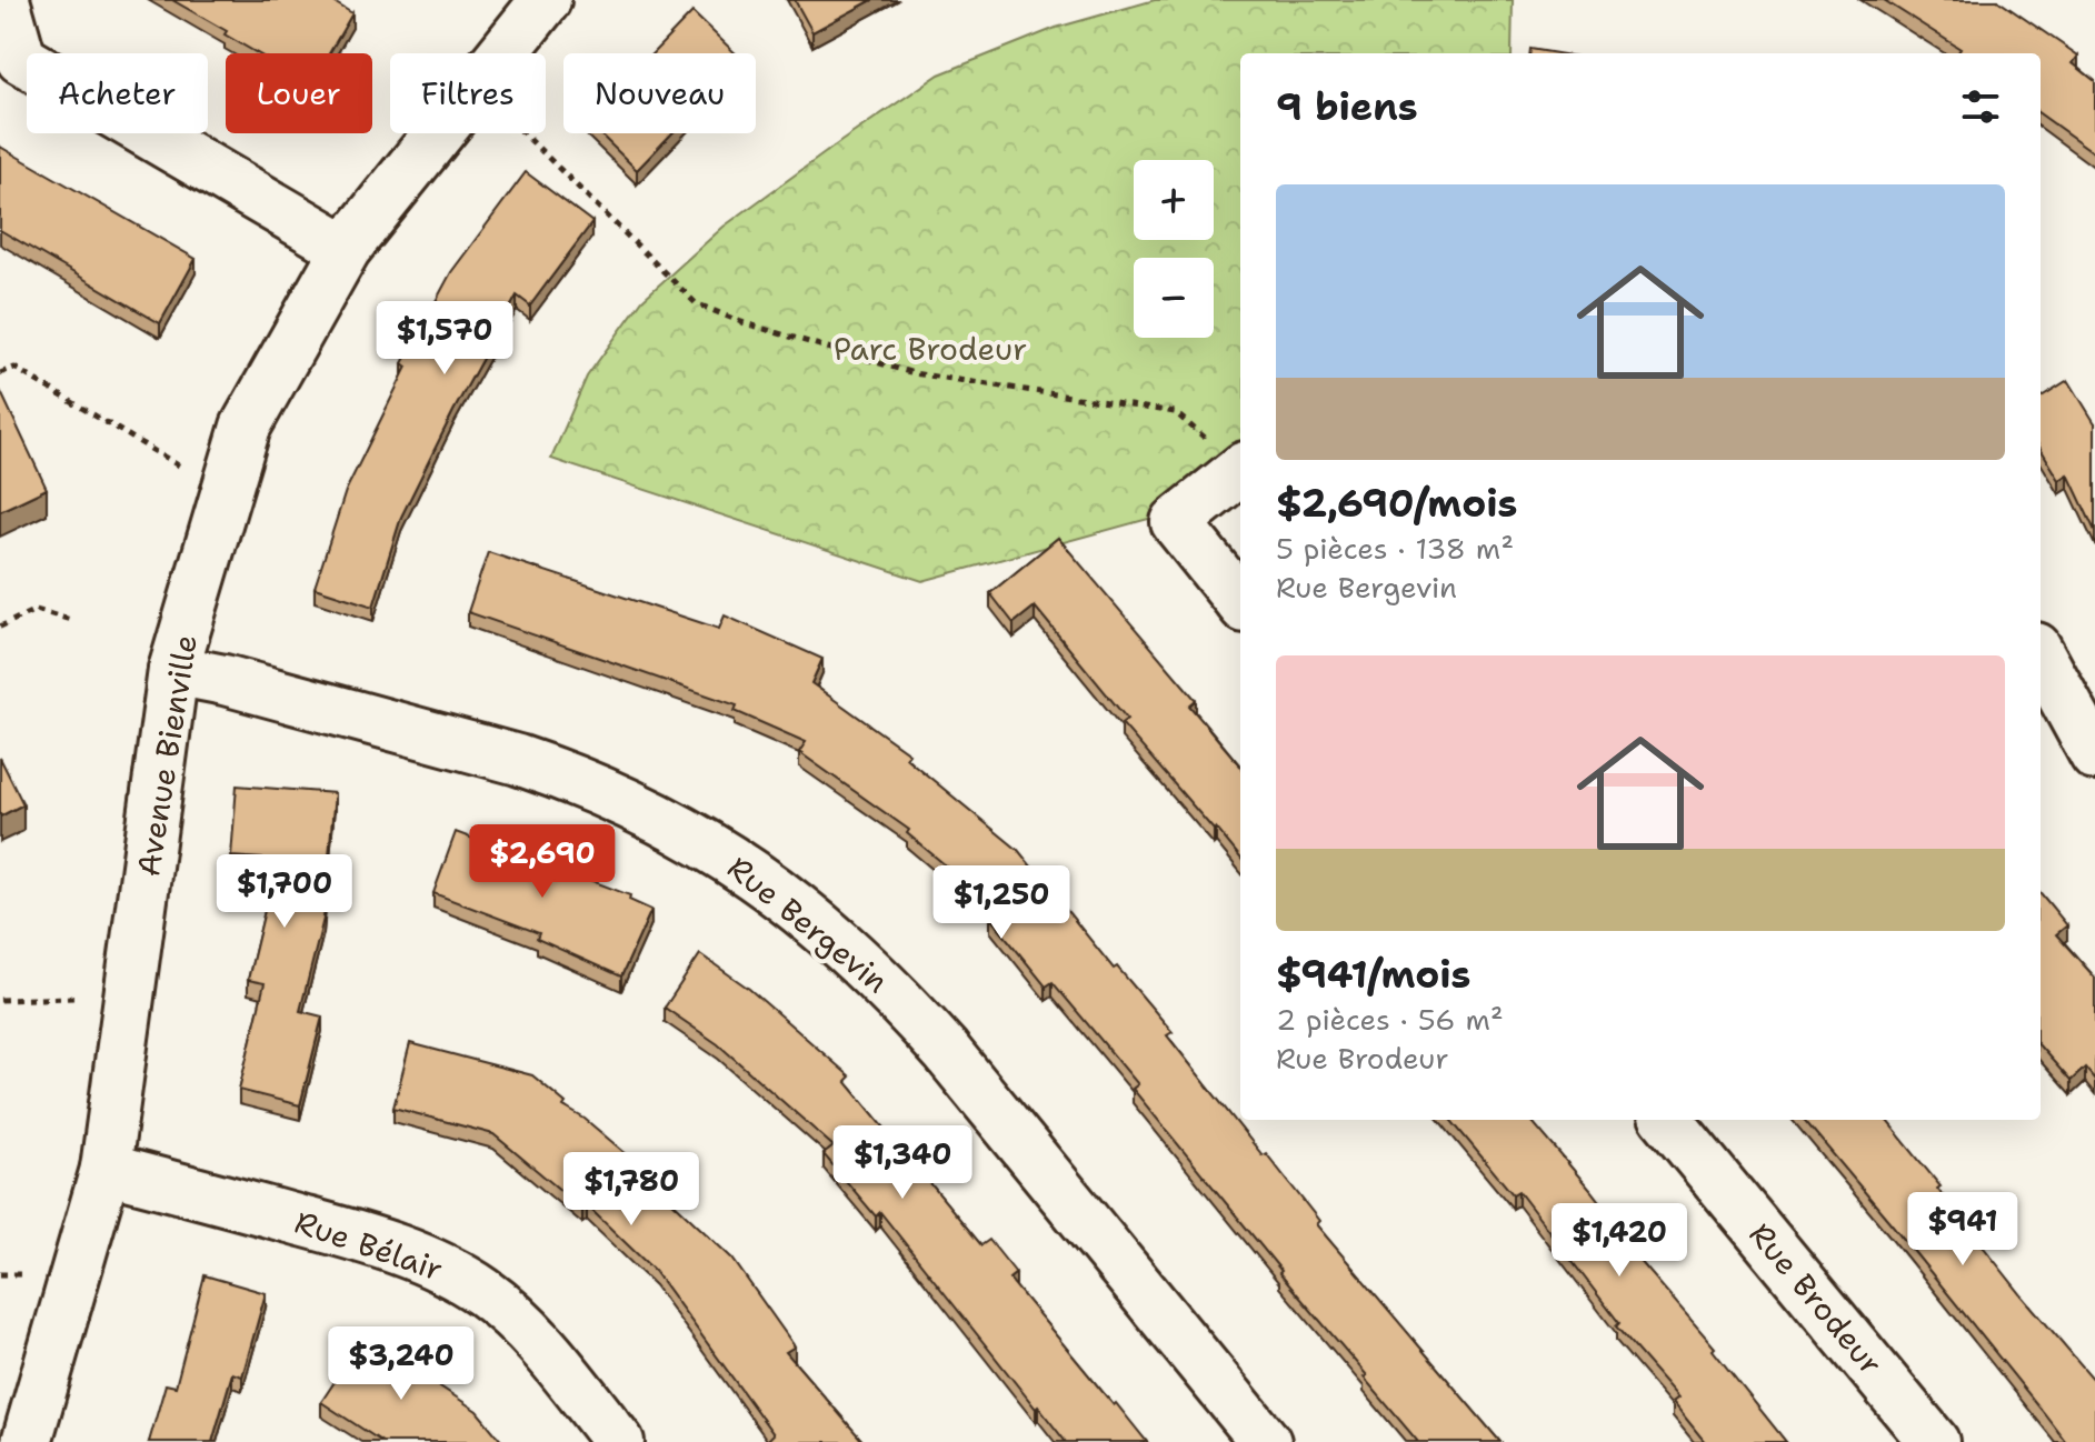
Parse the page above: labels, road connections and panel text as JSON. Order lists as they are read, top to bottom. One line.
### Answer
{"streets":{"street":["Avenue Bienville","Rue Bergevin","Rue Bélair","Rue Brodeur"]},"crossings":[["Avenue Bienville","Rue Bergevin"],["Avenue Bienville","Rue Bélair"]],"parks":["Parc Brodeur"],"page":{"chip":["Acheter","Louer","Filtres","Nouveau"],"heading":"9 biens","map_buttons":["+","−"],"list":[{"name":"$2,690/mois","note":"5 pièces · 138 m² · Rue Bergevin"},{"name":"$941/mois","note":"2 pièces · 56 m² · Rue Brodeur"}],"price":["$1,570","$2,690","$1,700","$1,250","$1,340","$1,780","$941","$1,420","$3,240"]}}
